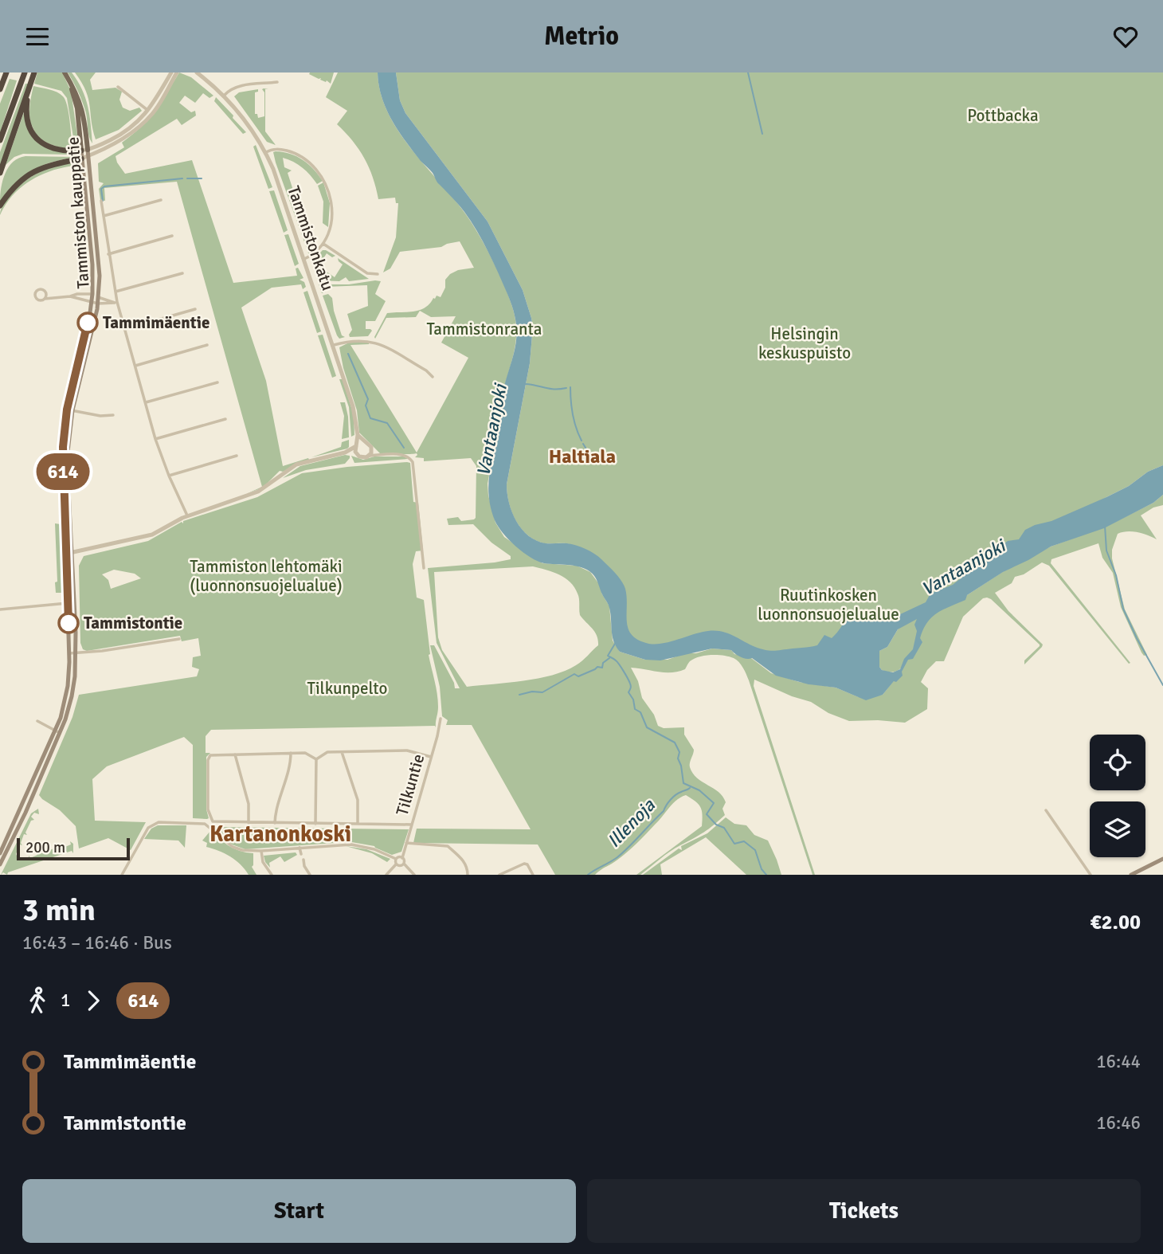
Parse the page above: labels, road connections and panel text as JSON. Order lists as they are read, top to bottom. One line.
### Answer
{"streets":{"main road":["Tammiston kauppatie"],"street":["Tammistonkatu","Tilkuntie"]},"districts":["Haltiala","Kartanonkoski"],"water":["Vantaanjoki","Illenoja"],"parks":["Pottbacka","Tammistonranta","Helsingin keskuspuisto","Tammiston lehtomäki (luonnonsuojelualue)","Ruutinkosken luonnonsuojelualue","Tilkunpelto"],"places":["Tammimäentie","Tammistontie"],"lines":["bus line 614"],"scale_bar":"200 m","page":{"header":"Metrio","on_map":"614","scale":"200 m","heading":["3 min","16:43 – 16:46 · Bus","€2.00"],"legs":["1","614"],"list":[{"name":"Tammimäentie","value":"16:44"},{"name":"Tammistontie","value":"16:46"}],"buttons":["Start","Tickets"]}}
